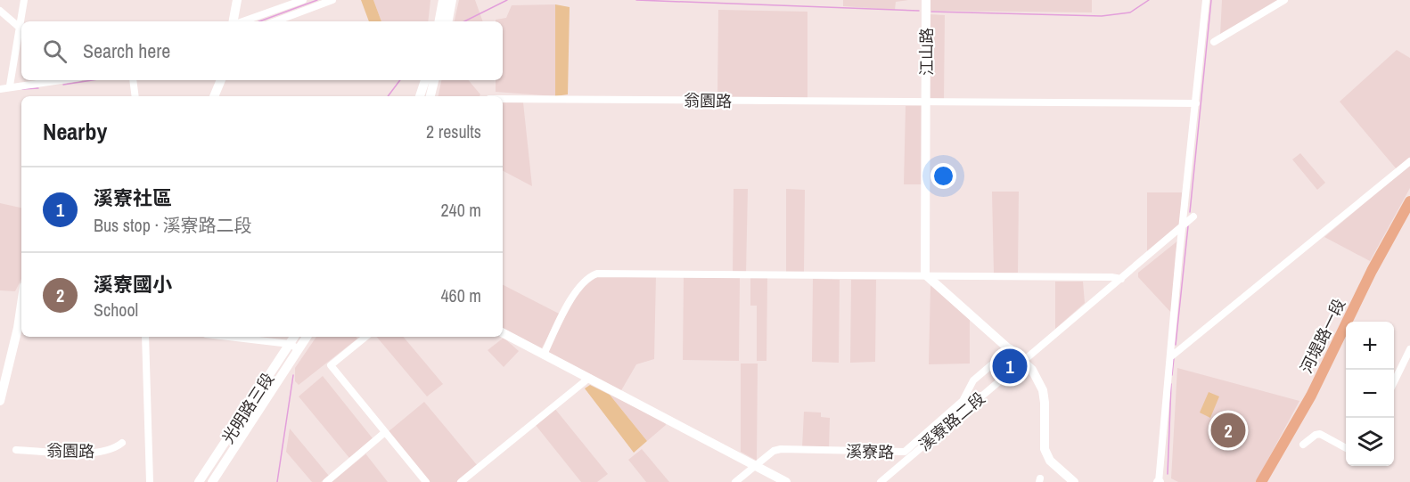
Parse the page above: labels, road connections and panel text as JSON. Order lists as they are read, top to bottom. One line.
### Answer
{"streets":{"main road":["河堤路一段"],"street":["江山路","翁園路","光明路三段","溪寮路二段","溪寮路"]},"crossings":[["江山路","翁園路"]],"page":{"search":"Search here","heading":["Nearby","2 results"],"list":[{"mark":"1","name":"溪寮社區","note":"Bus stop · 溪寮路二段","value":"240 m"},{"mark":"2","name":"溪寮國小","note":"School","value":"460 m"}],"map_buttons":["+","−"],"pins":["1","2"]}}
